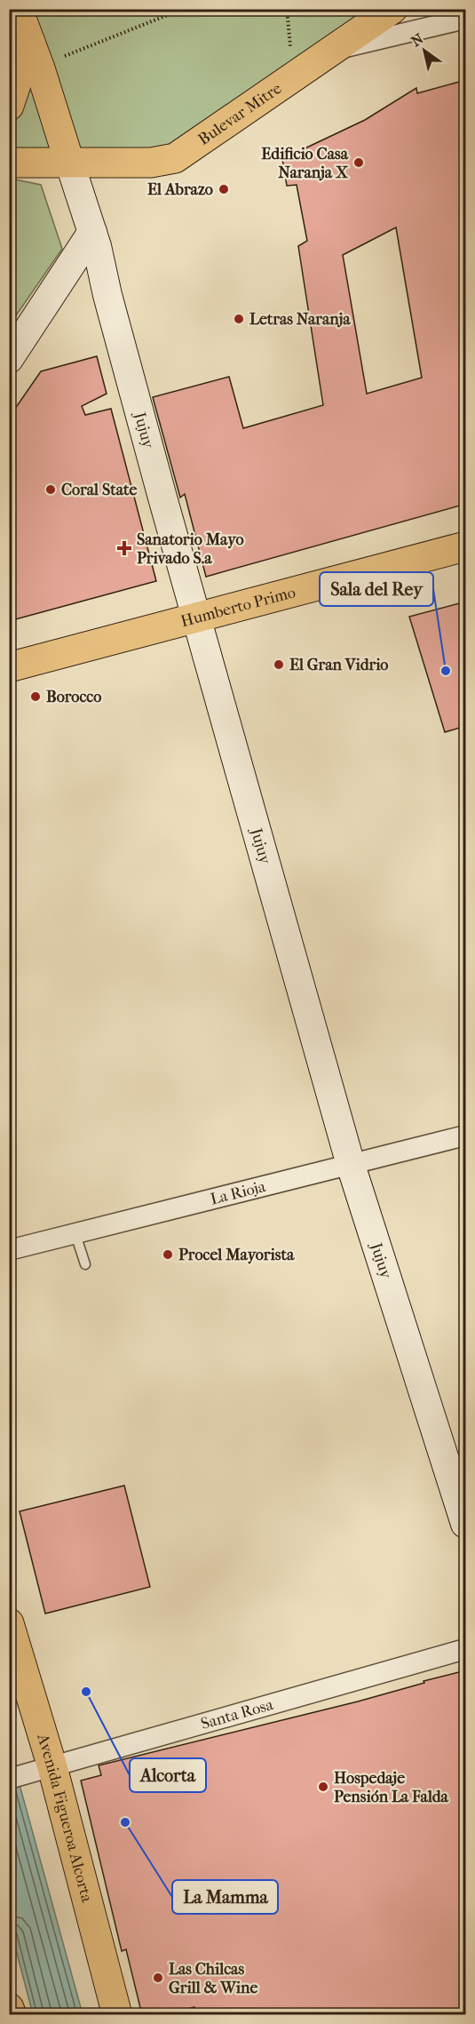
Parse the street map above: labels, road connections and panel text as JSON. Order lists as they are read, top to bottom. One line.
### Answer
{"streets":{"main road":["Bulevar Mitre","Humberto Primo","Avenida Figueroa Alcorta"],"street":["Jujuy","La Rioja","Santa Rosa"]},"crossings":[["Bulevar Mitre","Jujuy"],["Jujuy","Humberto Primo"],["Jujuy","La Rioja"],["Santa Rosa","Avenida Figueroa Alcorta"]],"places":{"other":["Edificio Casa Naranja X","El Abrazo","Letras Naranja","Coral State","El Gran Vidrio","Sala del Rey","Borocco","Procel Mayorista","Alcorta","Hospedaje Pensión La Falda","La Mamma","Las Chilcas Grill & Wine"],"health":["Sanatorio Mayo Privado S.a"]},"north":"top left"}
